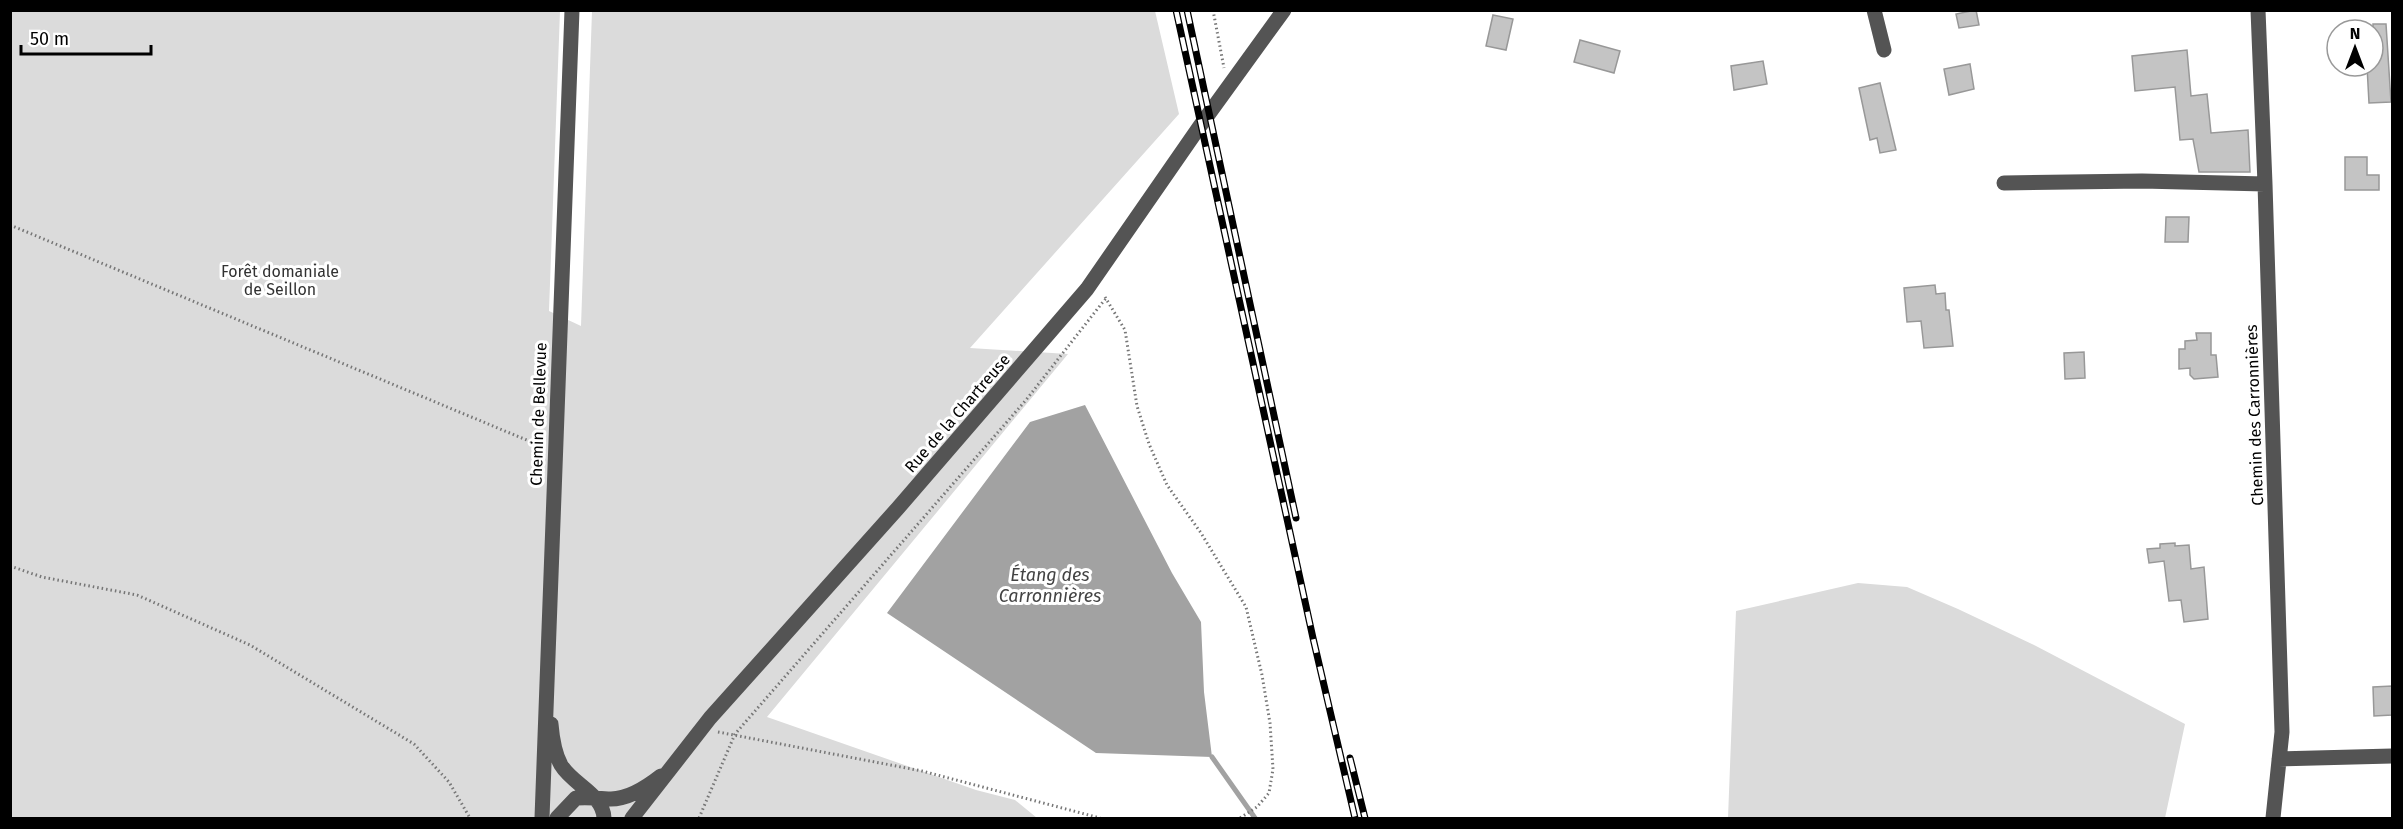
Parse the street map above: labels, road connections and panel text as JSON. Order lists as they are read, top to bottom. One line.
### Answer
{"streets":{"street":["Rue de la Chartreuse","Chemin de Bellevue","Chemin des Carronnières"]},"water":["Étang des Carronnières"],"parks":["Forêt domaniale de Seillon"],"scale_bar":"50 m","north":"top"}
